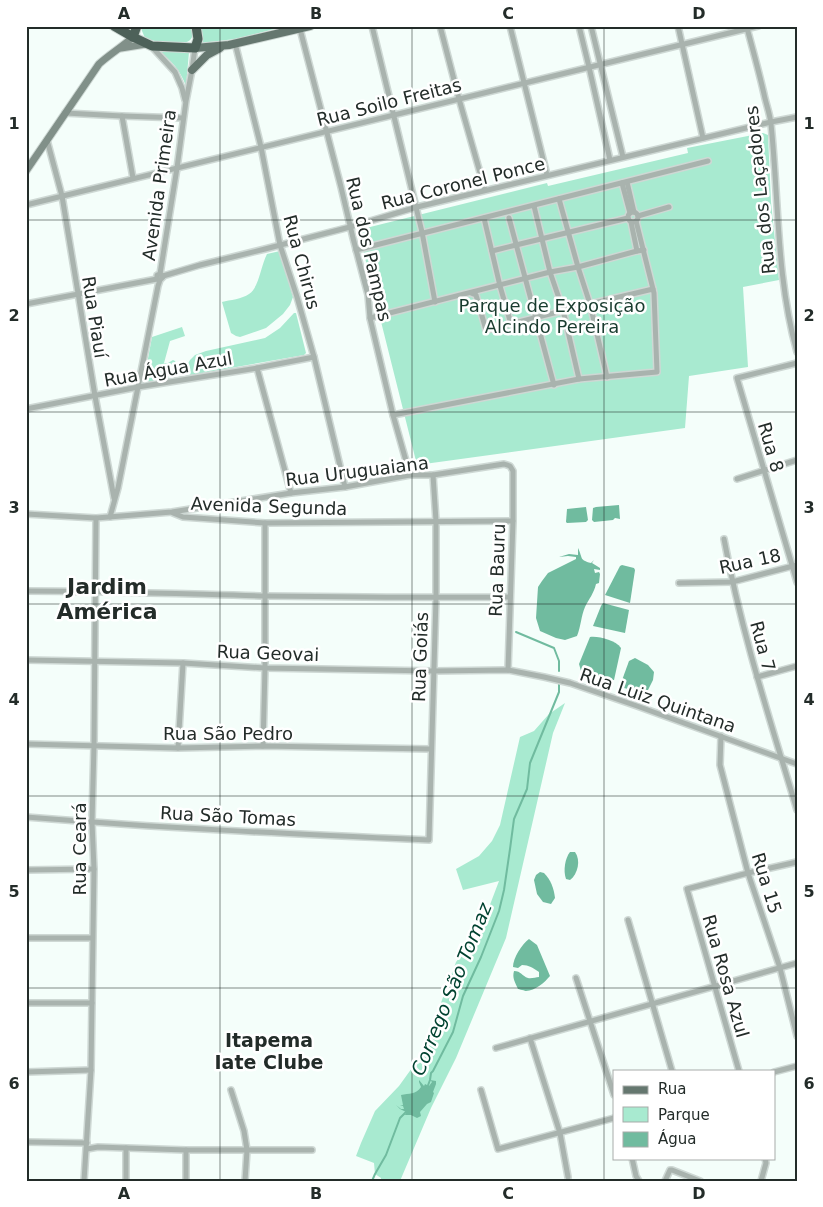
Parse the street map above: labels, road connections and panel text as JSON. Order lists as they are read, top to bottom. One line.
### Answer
{"streets":{"street":["Rua Soilo Freitas","Rua Coronel Ponce","Avenida Primeira","Rua dos Laçadores","Rua dos Pampas","Rua Chirus","Rua Piauí","Rua Água Azul","Rua 8","Rua Uruguaiana","Avenida Segunda","Rua 18","Rua Bauru","Rua 7","Rua Geovai","Rua Goiás","Rua Luiz Quintana","Rua São Pedro","Rua São Tomas","Rua Ceará","Rua 15","Rua Rosa Azul"]},"crossings":[["Rua Soilo Freitas","Avenida Primeira"],["Rua Soilo Freitas","Rua dos Laçadores"],["Rua Soilo Freitas","Rua dos Pampas"],["Rua Soilo Freitas","Rua Chirus"],["Rua Soilo Freitas","Rua Piauí"],["Rua Coronel Ponce","Avenida Primeira"],["Rua Coronel Ponce","Rua dos Laçadores"],["Rua Coronel Ponce","Rua dos Pampas"],["Rua Coronel Ponce","Rua Chirus"],["Rua Coronel Ponce","Rua Piauí"],["Avenida Primeira","Rua Piauí"],["Avenida Primeira","Rua Água Azul"],["Avenida Primeira","Avenida Segunda"],["Rua dos Pampas","Rua Uruguaiana"],["Rua Chirus","Rua Água Azul"],["Rua Chirus","Rua Uruguaiana"],["Rua Piauí","Rua Água Azul"],["Rua 8","Rua 18"],["Rua Uruguaiana","Avenida Segunda"],["Rua Uruguaiana","Rua Bauru"],["Rua Uruguaiana","Rua Goiás"],["Avenida Segunda","Rua Bauru"],["Avenida Segunda","Rua Goiás"],["Avenida Segunda","Rua Ceará"],["Rua 18","Rua 7"],["Rua Bauru","Rua Geovai"],["Rua Bauru","Rua Luiz Quintana"],["Rua 7","Rua Luiz Quintana"],["Rua Geovai","Rua Goiás"],["Rua Geovai","Rua Luiz Quintana"],["Rua Geovai","Rua Ceará"],["Rua Goiás","Rua São Pedro"],["Rua Goiás","Rua São Tomas"],["Rua Luiz Quintana","Rua 15"],["Rua São Pedro","Rua Ceará"],["Rua São Tomas","Rua Ceará"],["Rua 15","Rua Rosa Azul"]],"districts":["Jardim América","Itapema Iate Clube"],"water":["Corrego São Tomaz"],"parks":["Parque de Exposição Alcindo Pereira"],"legend":["Rua","Parque","Água"],"grid":{"columns":["A","B","C","D"],"rows":["1","2","3","4","5","6"]}}
